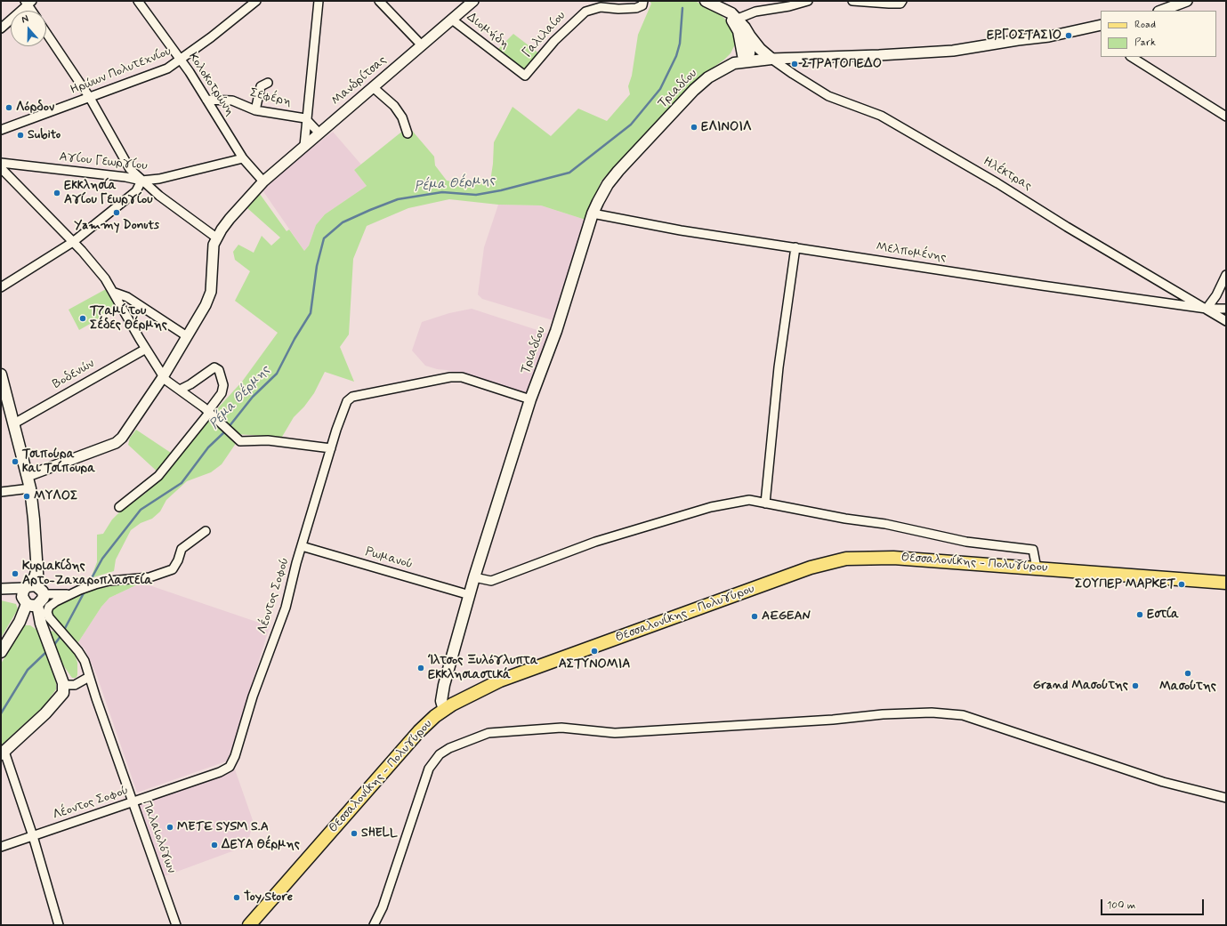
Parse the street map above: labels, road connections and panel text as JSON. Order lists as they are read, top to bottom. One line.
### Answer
{"streets":{"main road":["Τριαδίου","Θεσσαλονίκης - Πολυγύρου"],"street":["Διομήδη","Γαλιλαίου","Ηρώων Πολυτεχνίου","Μανδρίτσας","Κολοκοτρώνη","Σεφέρη","Αγίου Γεωργίου","Ηλέκτρας","Μελπομένης","Βοδενών","Ρωμανού","Λέοντος Σοφού","Παλαιολόγων"]},"crossings":[["Διομήδη","Γαλιλαίου"],["Διομήδη","Μανδρίτσας"],["Ηρώων Πολυτεχνίου","Κολοκοτρώνη"],["Μανδρίτσας","Κολοκοτρώνη"],["Κολοκοτρώνη","Σεφέρη"],["Κολοκοτρώνη","Αγίου Γεωργίου"],["Τριαδίου","Ηλέκτρας"],["Τριαδίου","Μελπομένης"],["Τριαδίου","Ρωμανού"],["Τριαδίου","Θεσσαλονίκης - Πολυγύρου"],["Τριαδίου","Λέοντος Σοφού"],["Ηλέκτρας","Μελπομένης"],["Ρωμανού","Λέοντος Σοφού"],["Λέοντος Σοφού","Παλαιολόγων"]],"water":["Ρέμα Θέρμης"],"places":["ΕΡΓΟΣΤΑΣΙΟ","ΣΤΡΑΤΟΠΕΔΟ","Λόρδον","ΕΛΙΝΟΙΛ","Subito","Εκκλησία Αγίου Γεωργίου","Yammy Donuts","Τζαμί του Σέδες Θέρμης","Τσιπούρα και Τσίπουρα","ΜΥΛΟΣ","Κυριακίδης Αρτο-Ζαχαροπλαστεία","ΣΟΥΠΕΡ ΜΑΡΚΕΤ","Εστία","AEGEAN","ΑΣΤΥΝΟΜΙΑ","Ίλτσος Ξυλόγλυπτα Εκκλησιαστικά","Μασούτης","Grand Μασούτης","METE SYSM S.A","SHELL","ΔΕΥΑ Θέρμης","Toy Store"],"legend":["Road","Park"],"scale_bar":"100 m","north":"top"}
